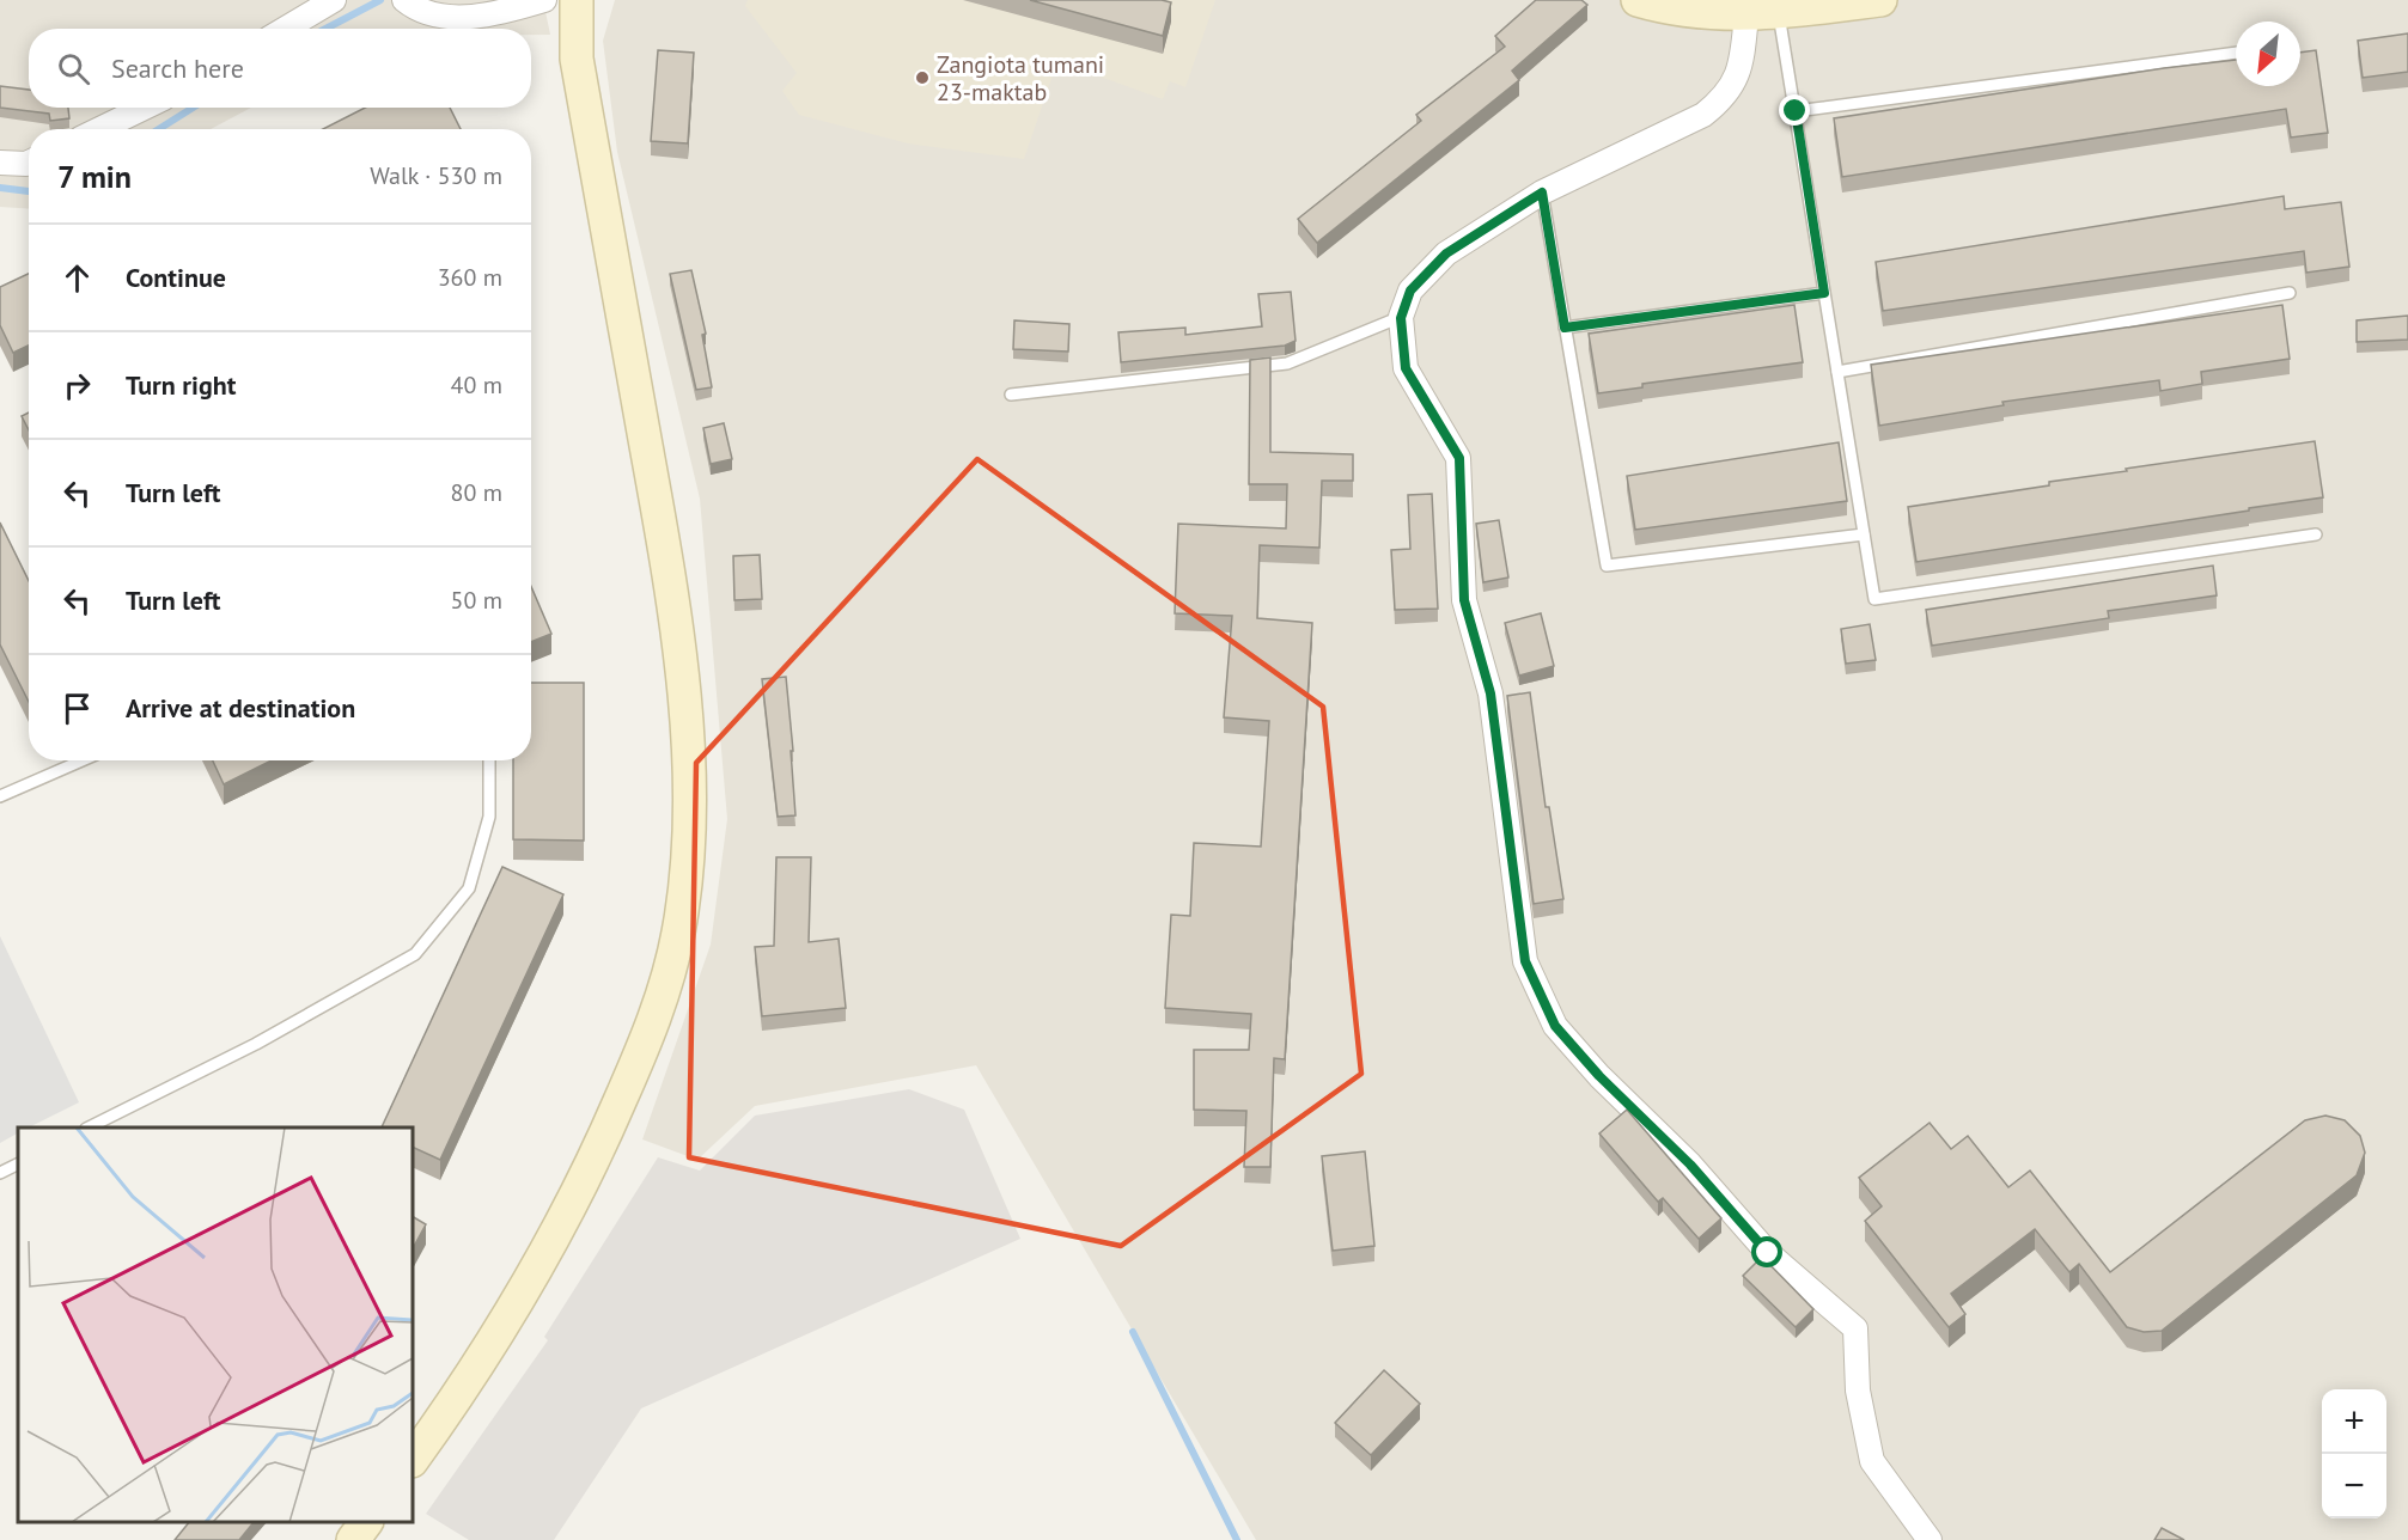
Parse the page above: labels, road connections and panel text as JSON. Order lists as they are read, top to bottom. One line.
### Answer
{"places":["Zangiota tumani 23-maktab"],"north":"bottom left","page":{"search":"Search here","heading":["7 min","Walk · 530 m"],"list":[["Continue","360 m"],["Turn right","40 m"],["Turn left","80 m"],["Turn left","50 m"],"Arrive at destination"],"map_buttons":["+","−"]}}
